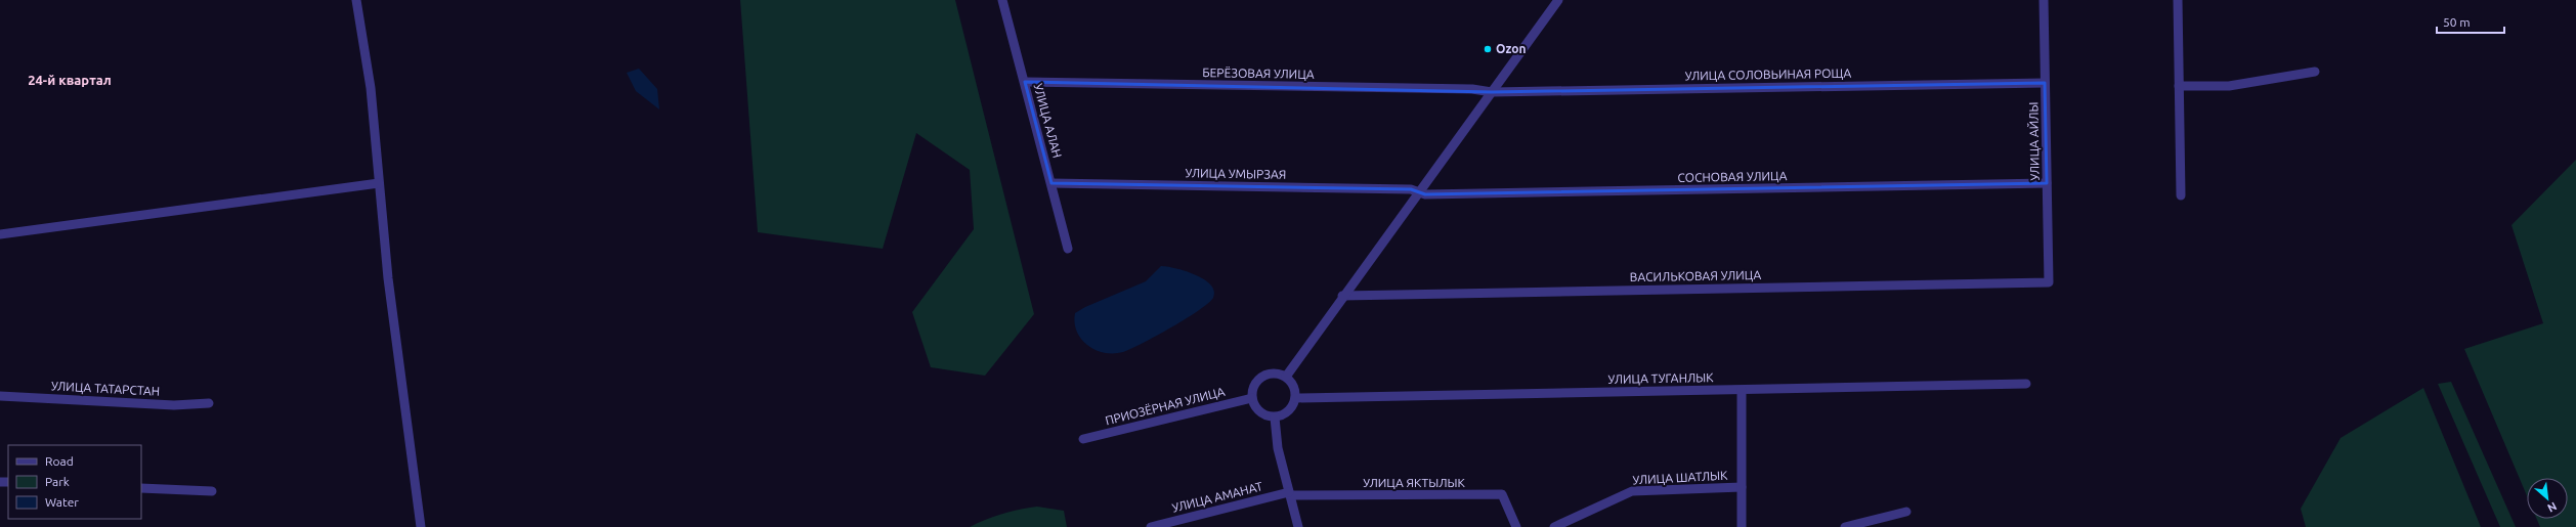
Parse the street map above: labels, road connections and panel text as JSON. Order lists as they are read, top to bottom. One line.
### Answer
{"streets":{"street":["БЕРЁЗОВАЯ УЛИЦА","УЛИЦА СОЛОВЬИНАЯ РОЩА","УЛИЦА АЛАН","УЛИЦА АЙЛЫ","УЛИЦА УМЫРЗАЯ","СОСНОВАЯ УЛИЦА","ВАСИЛЬКОВАЯ УЛИЦА","УЛИЦА ТУГАНЛЫК","УЛИЦА ТАТАРСТАН","ПРИОЗЁРНАЯ УЛИЦА","УЛИЦА ШАТЛЫК","УЛИЦА ЯКТЫЛЫК","УЛИЦА АМАНАТ"]},"crossings":[["БЕРЁЗОВАЯ УЛИЦА","УЛИЦА СОЛОВЬИНАЯ РОЩА"],["БЕРЁЗОВАЯ УЛИЦА","УЛИЦА АЛАН"],["УЛИЦА СОЛОВЬИНАЯ РОЩА","УЛИЦА АЙЛЫ"],["УЛИЦА АЛАН","УЛИЦА УМЫРЗАЯ"],["УЛИЦА АЙЛЫ","СОСНОВАЯ УЛИЦА"],["УЛИЦА АЙЛЫ","ВАСИЛЬКОВАЯ УЛИЦА"],["УЛИЦА УМЫРЗАЯ","СОСНОВАЯ УЛИЦА"],["УЛИЦА ТУГАНЛЫК","ПРИОЗЁРНАЯ УЛИЦА"],["УЛИЦА ЯКТЫЛЫК","УЛИЦА АМАНАТ"]],"districts":["24-й квартал"],"places":["Ozon"],"legend":["Road","Park","Water"],"scale_bar":"50 m","north":"bottom right"}
